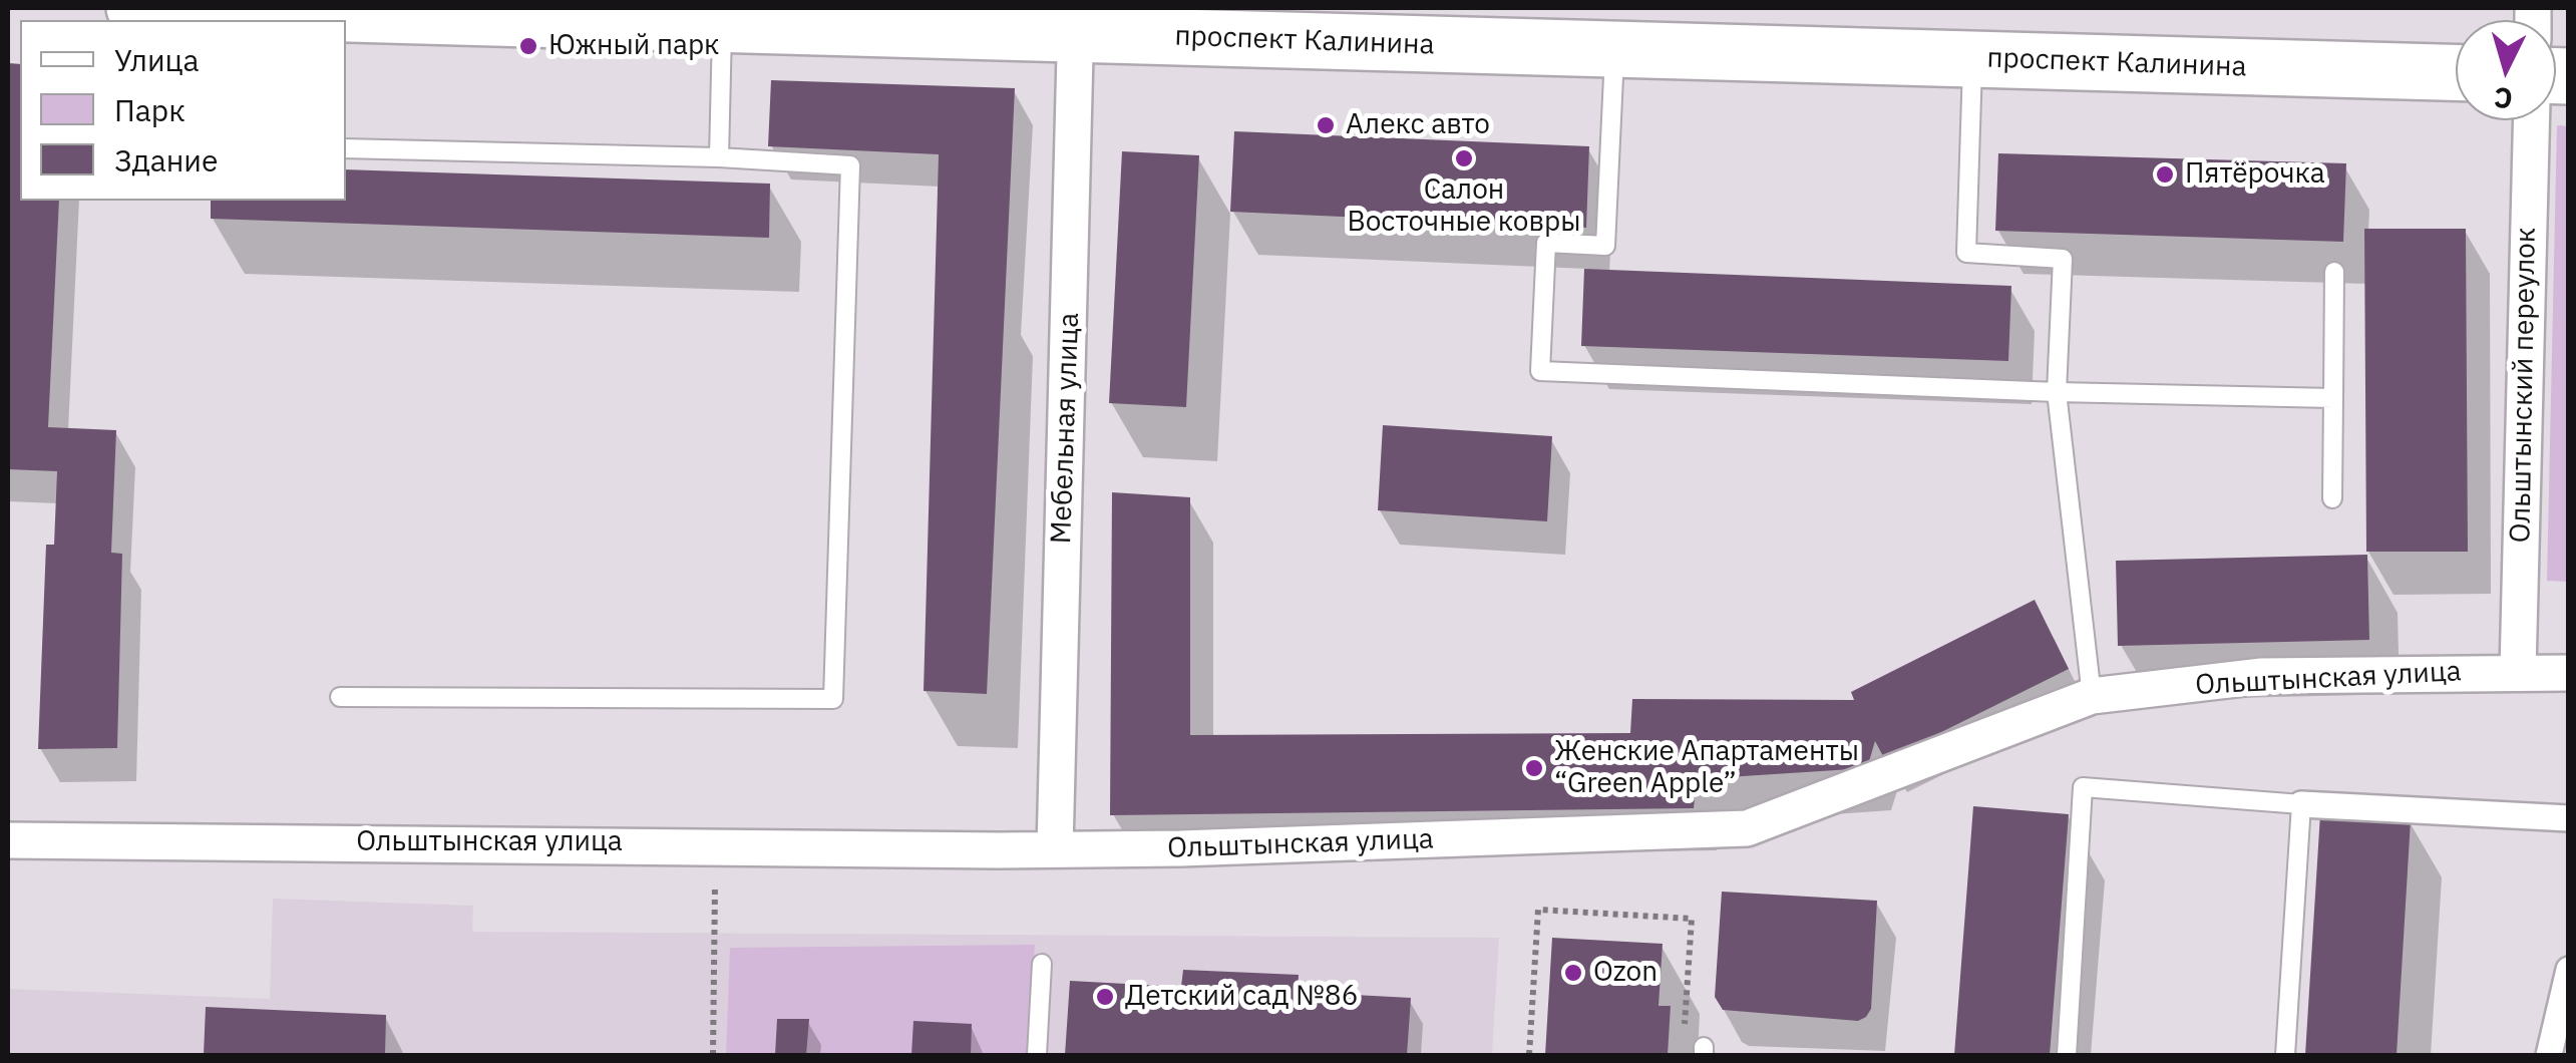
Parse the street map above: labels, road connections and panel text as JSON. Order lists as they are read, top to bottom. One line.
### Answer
{"streets":{"main road":["проспект Калинина"],"street":["Ольштынский переулок","Мебельная улица","Ольштынская улица"]},"crossings":[["проспект Калинина","Мебельная улица"],["Ольштынский переулок","Ольштынская улица"],["Мебельная улица","Ольштынская улица"]],"places":["Южный парк","Алекс авто","Салон Восточные ковры","Пятёрочка","Женские Апартаменты “Green Apple”","Ozon","Детский сад №86"],"legend":["Улица","Парк","Здание"],"north":"bottom"}
